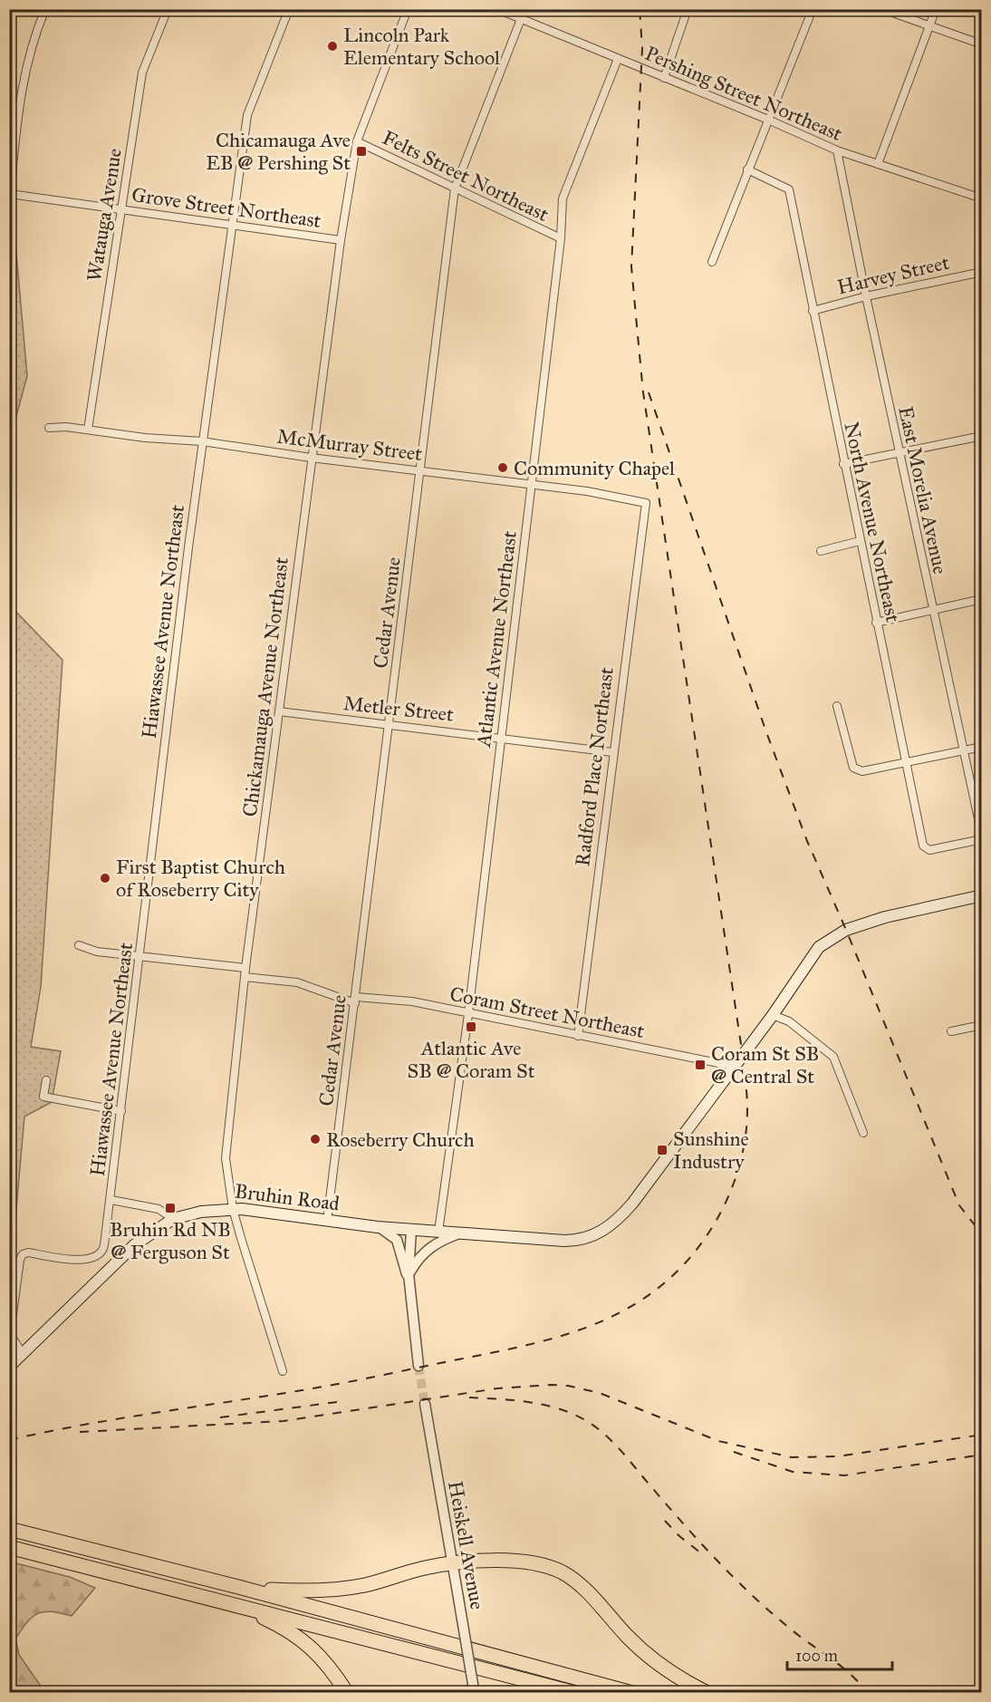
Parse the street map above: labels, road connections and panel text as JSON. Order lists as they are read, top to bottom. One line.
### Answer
{"streets":{"main road":["Bruhin Road"],"street":["Pershing Street Northeast","Felts Street Northeast","Grove Street Northeast","Watauga Avenue","Harvey Street","McMurray Street","East Morelia Avenue","North Avenue Northeast","Cedar Avenue","Hiawassee Avenue Northeast","Atlantic Avenue Northeast","Chickamauga Avenue Northeast","Metler Street","Radford Place Northeast","Coram Street Northeast","Heiskell Avenue"]},"crossings":[["Pershing Street Northeast","East Morelia Avenue"],["Pershing Street Northeast","Cedar Avenue"],["Pershing Street Northeast","Atlantic Avenue Northeast"],["Felts Street Northeast","Cedar Avenue"],["Felts Street Northeast","Atlantic Avenue Northeast"],["Felts Street Northeast","Chickamauga Avenue Northeast"],["Grove Street Northeast","Watauga Avenue"],["Grove Street Northeast","Hiawassee Avenue Northeast"],["Grove Street Northeast","Chickamauga Avenue Northeast"],["Watauga Avenue","McMurray Street"],["Harvey Street","East Morelia Avenue"],["Harvey Street","North Avenue Northeast"],["McMurray Street","Cedar Avenue"],["McMurray Street","Hiawassee Avenue Northeast"],["McMurray Street","Atlantic Avenue Northeast"],["McMurray Street","Chickamauga Avenue Northeast"],["McMurray Street","Radford Place Northeast"],["East Morelia Avenue","North Avenue Northeast"],["Cedar Avenue","Metler Street"],["Cedar Avenue","Coram Street Northeast"],["Cedar Avenue","Bruhin Road"],["Hiawassee Avenue Northeast","Coram Street Northeast"],["Hiawassee Avenue Northeast","Bruhin Road"],["Atlantic Avenue Northeast","Metler Street"],["Atlantic Avenue Northeast","Coram Street Northeast"],["Atlantic Avenue Northeast","Bruhin Road"],["Chickamauga Avenue Northeast","Metler Street"],["Chickamauga Avenue Northeast","Coram Street Northeast"],["Chickamauga Avenue Northeast","Bruhin Road"],["Metler Street","Radford Place Northeast"],["Radford Place Northeast","Coram Street Northeast"],["Coram Street Northeast","Bruhin Road"]],"places":{"other":["Lincoln Park Elementary School","Community Chapel","First Baptist Church of Roseberry City","Roseberry Church"],"transit":["Chicamauga Ave EB @ Pershing St","Atlantic Ave SB @ Coram St","Coram St SB @ Central St","Sunshine Industry","Bruhin Rd NB @ Ferguson St"]},"scale_bar":"100 m"}
